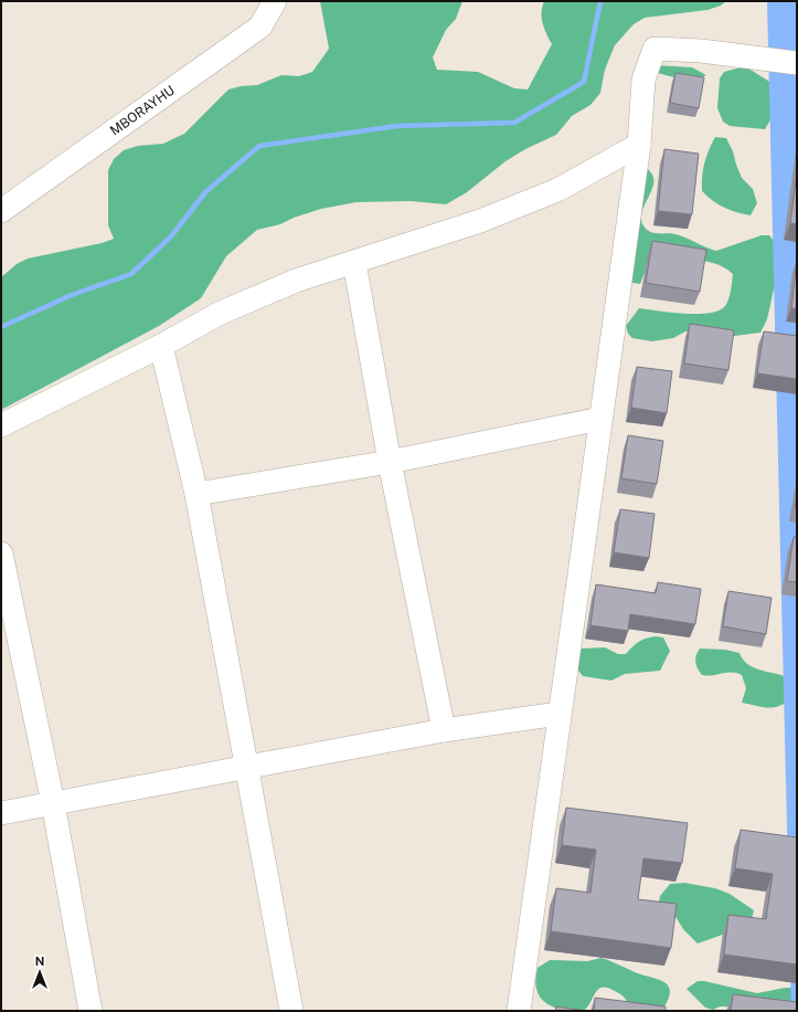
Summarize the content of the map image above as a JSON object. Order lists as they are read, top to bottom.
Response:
{
  "streets": {
    "street": ["MBORAYHU"]
  },
  "north": "top"
}
